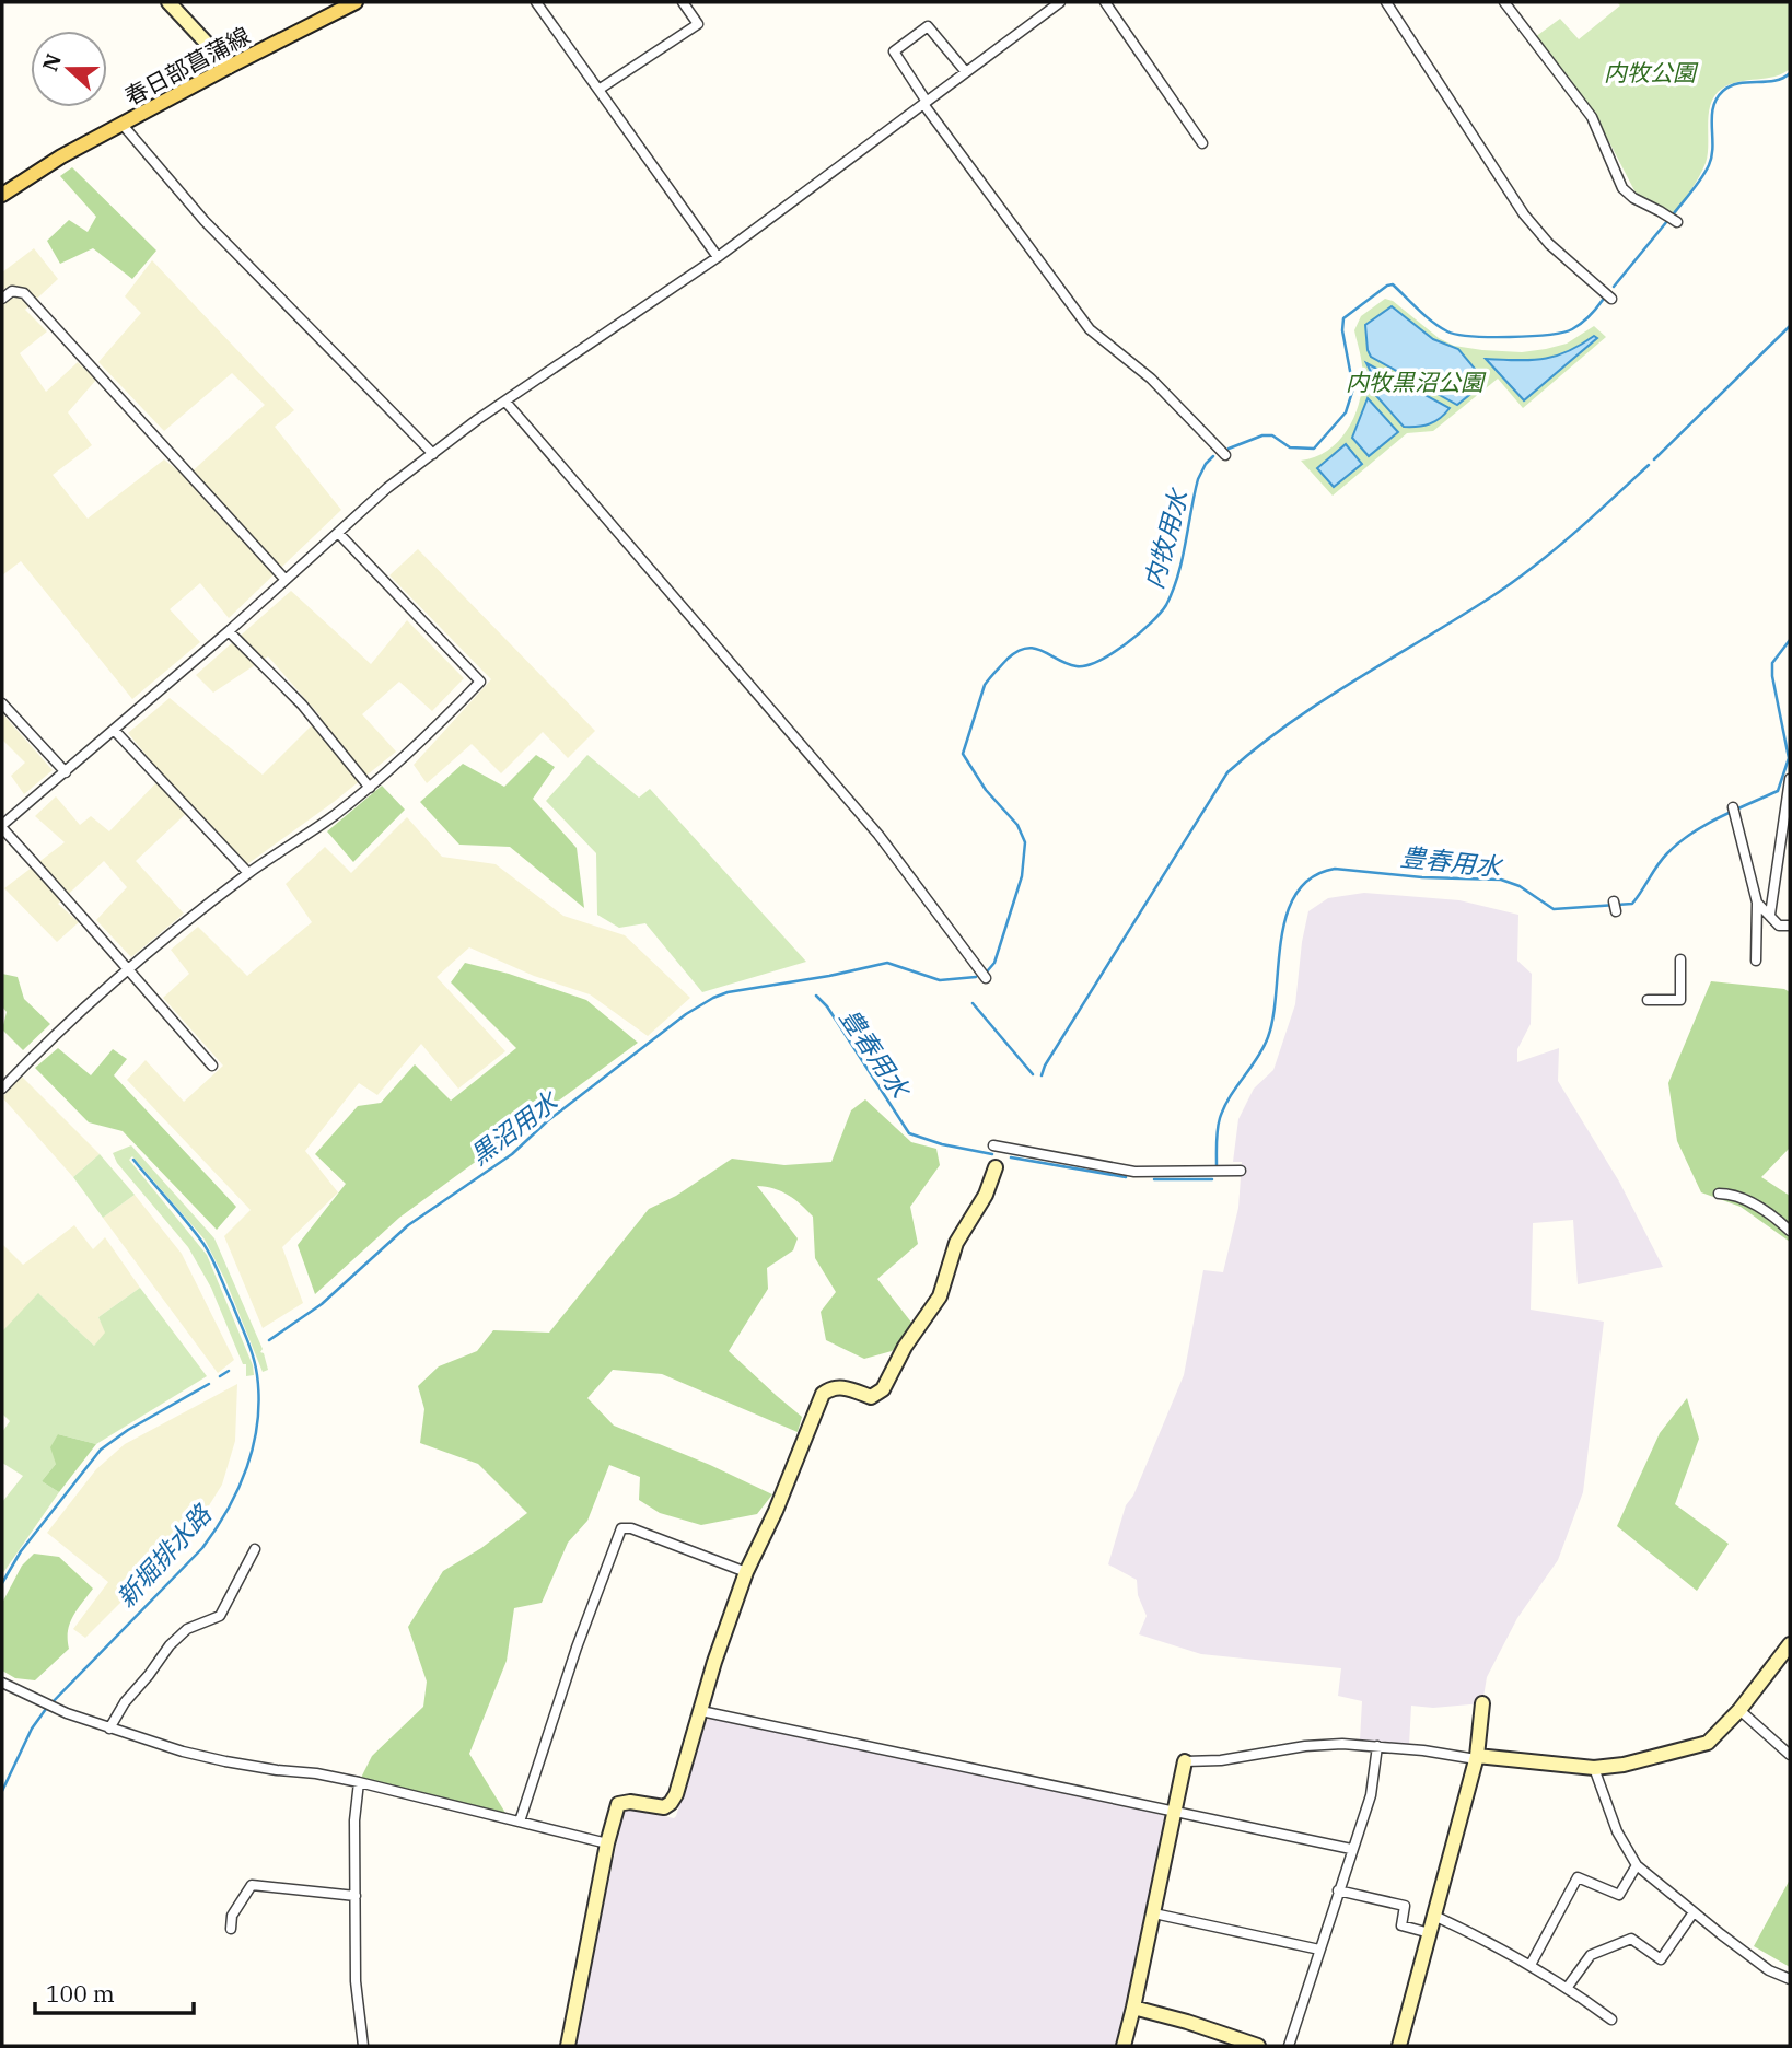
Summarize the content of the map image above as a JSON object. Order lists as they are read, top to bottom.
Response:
{
  "streets": {
    "main road": ["春日部菖蒲線"]
  },
  "water": [
    "内牧用水",
    "豊春用水",
    "黒沼用水",
    "新堀排水路"
  ],
  "parks": ["内牧公園", "内牧黒沼公園"],
  "scale_bar": "100 m",
  "north": "left"
}
